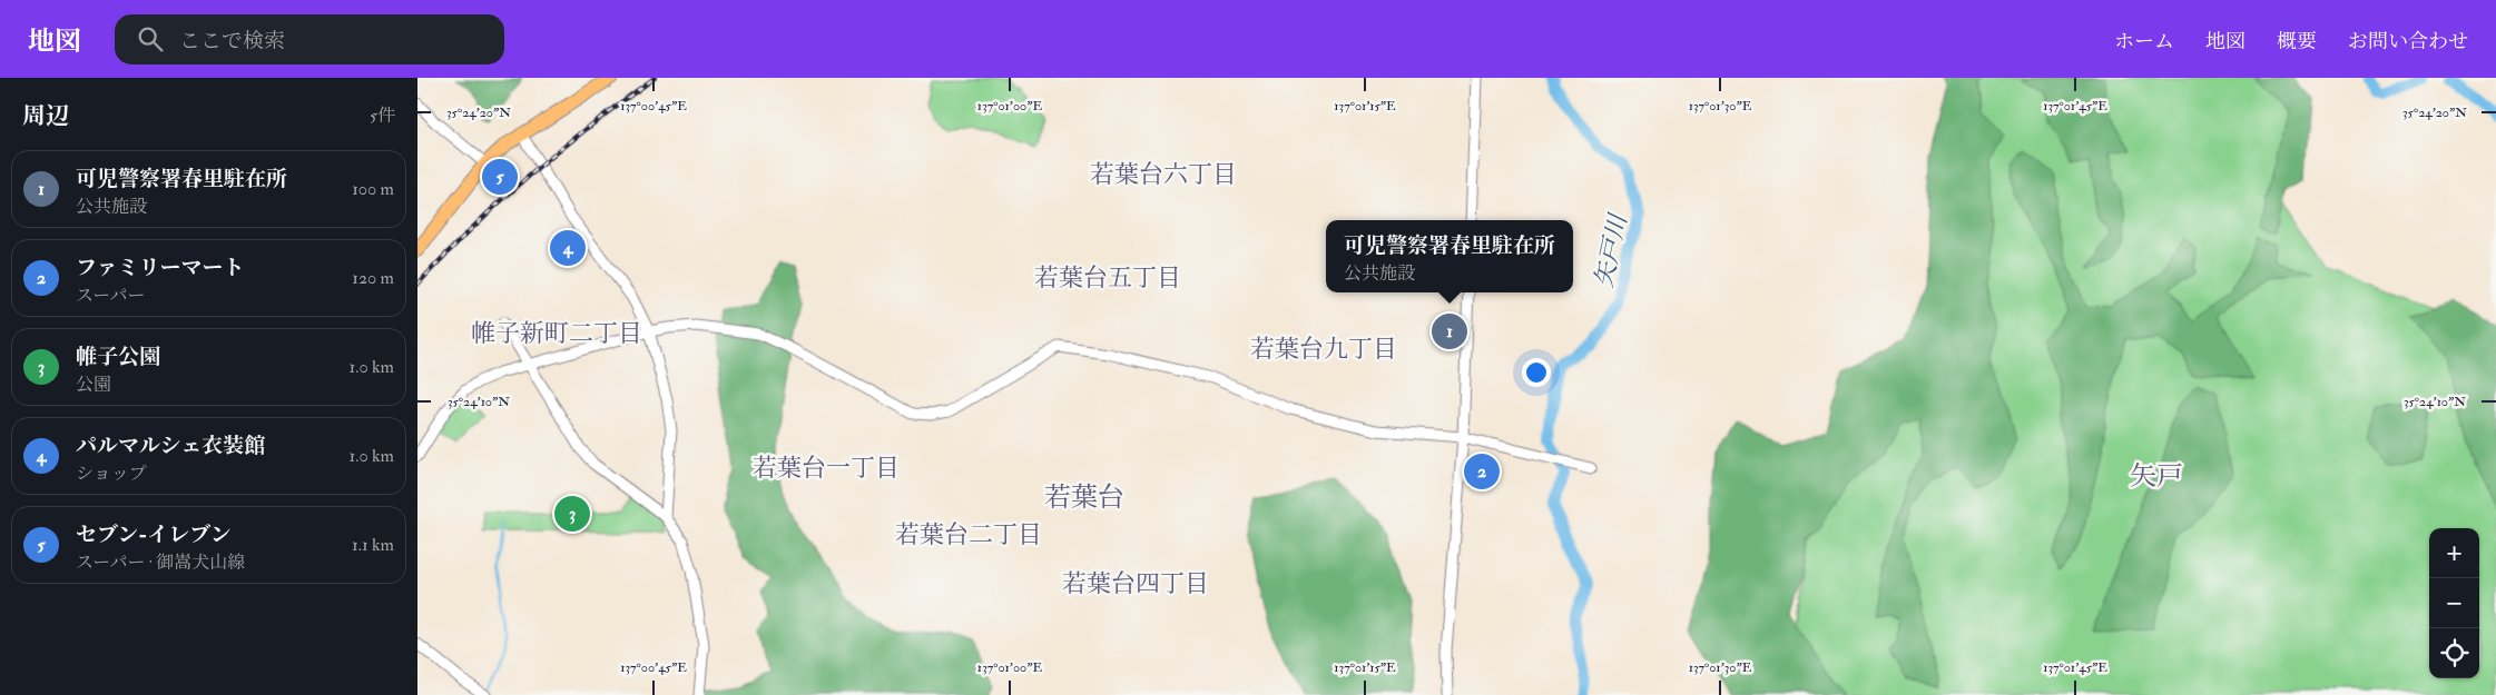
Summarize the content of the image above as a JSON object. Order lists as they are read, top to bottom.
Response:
{
  "districts": [
    "若葉台六丁目",
    "若葉台五丁目",
    "帷子新町二丁目",
    "若葉台九丁目",
    "若葉台一丁目",
    "矢戸",
    "若葉台",
    "若葉台二丁目",
    "若葉台四丁目"
  ],
  "water": ["矢戸川"],
  "page": {
    "header": "地図",
    "search": "ここで検索",
    "nav": [
      "ホーム",
      "地図",
      "概要",
      "お問い合わせ"
    ],
    "heading": ["周辺", "5件"],
    "list": [
      {
        "mark": "1",
        "name": "可児警察署春里駐在所",
        "note": "公共施設",
        "value": "100 m"
      },
      {
        "mark": "2",
        "name": "ファミリーマート",
        "note": "スーパー",
        "value": "120 m"
      },
      {
        "mark": "3",
        "name": "帷子公園",
        "note": "公園",
        "value": "1.0 km"
      },
      {
        "mark": "4",
        "name": "パルマルシェ衣装館",
        "note": "ショップ",
        "value": "1.0 km"
      },
      {
        "mark": "5",
        "name": "セブン-イレブン",
        "note": "スーパー · 御嵩犬山線",
        "value": "1.1 km"
      }
    ],
    "pins": [
      "5",
      "4",
      "1",
      "2",
      "3"
    ],
    "popup": ["可児警察署春里駐在所", "公共施設"],
    "map_buttons": ["+", "−"]
  },
  "coordinates": [
    "137°00'45\"E",
    "137°01'00\"E",
    "137°01'15\"E",
    "137°01'30\"E",
    "137°01'45\"E",
    "35°24'20\"N",
    "35°24'10\"N"
  ]
}
